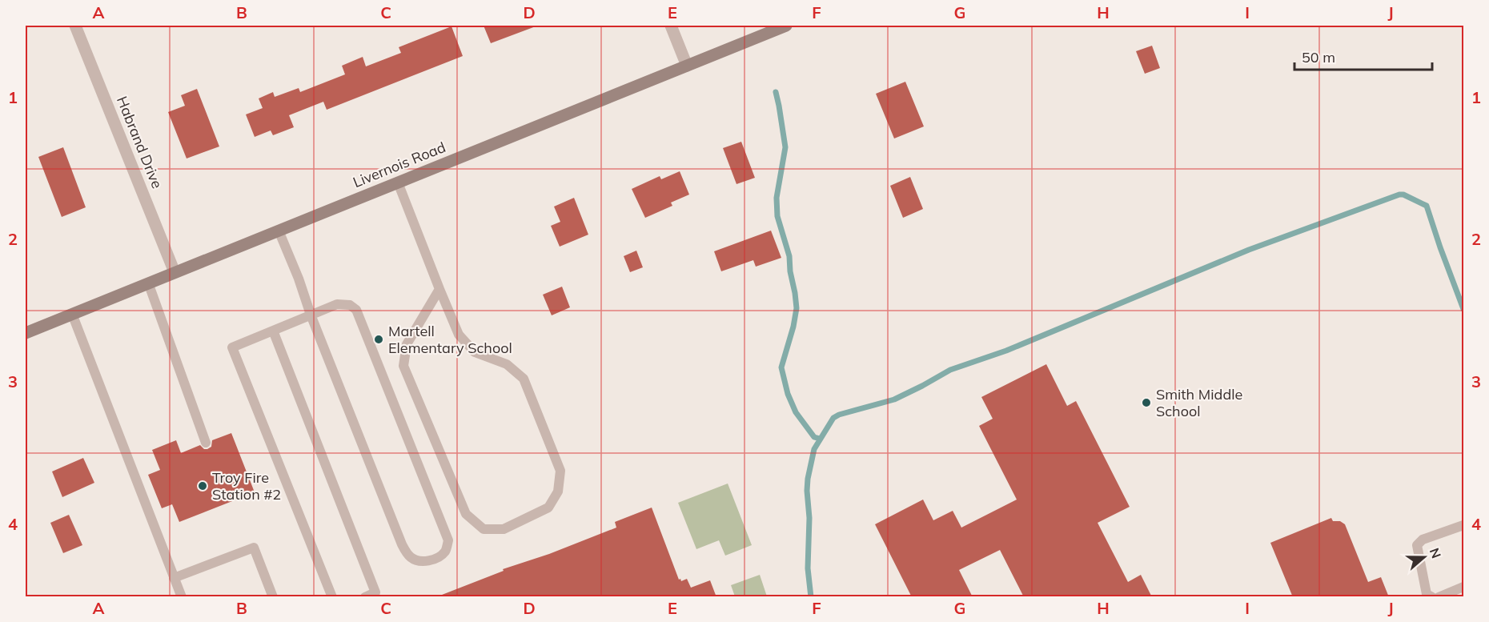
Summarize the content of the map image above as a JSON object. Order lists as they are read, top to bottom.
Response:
{
  "streets": {
    "main road": ["Livernois Road"],
    "street": ["Habrand Drive"]
  },
  "crossings": [
    ["Habrand Drive", "Livernois Road"]
  ],
  "places": ["Martell Elementary School", "Smith Middle School", "Troy Fire Station #2"],
  "scale_bar": "50 m",
  "north": "right",
  "grid": {
    "columns": [
      "A",
      "B",
      "C",
      "D",
      "E",
      "F",
      "G",
      "H",
      "I",
      "J"
    ],
    "rows": [
      "1",
      "2",
      "3",
      "4"
    ]
  }
}
